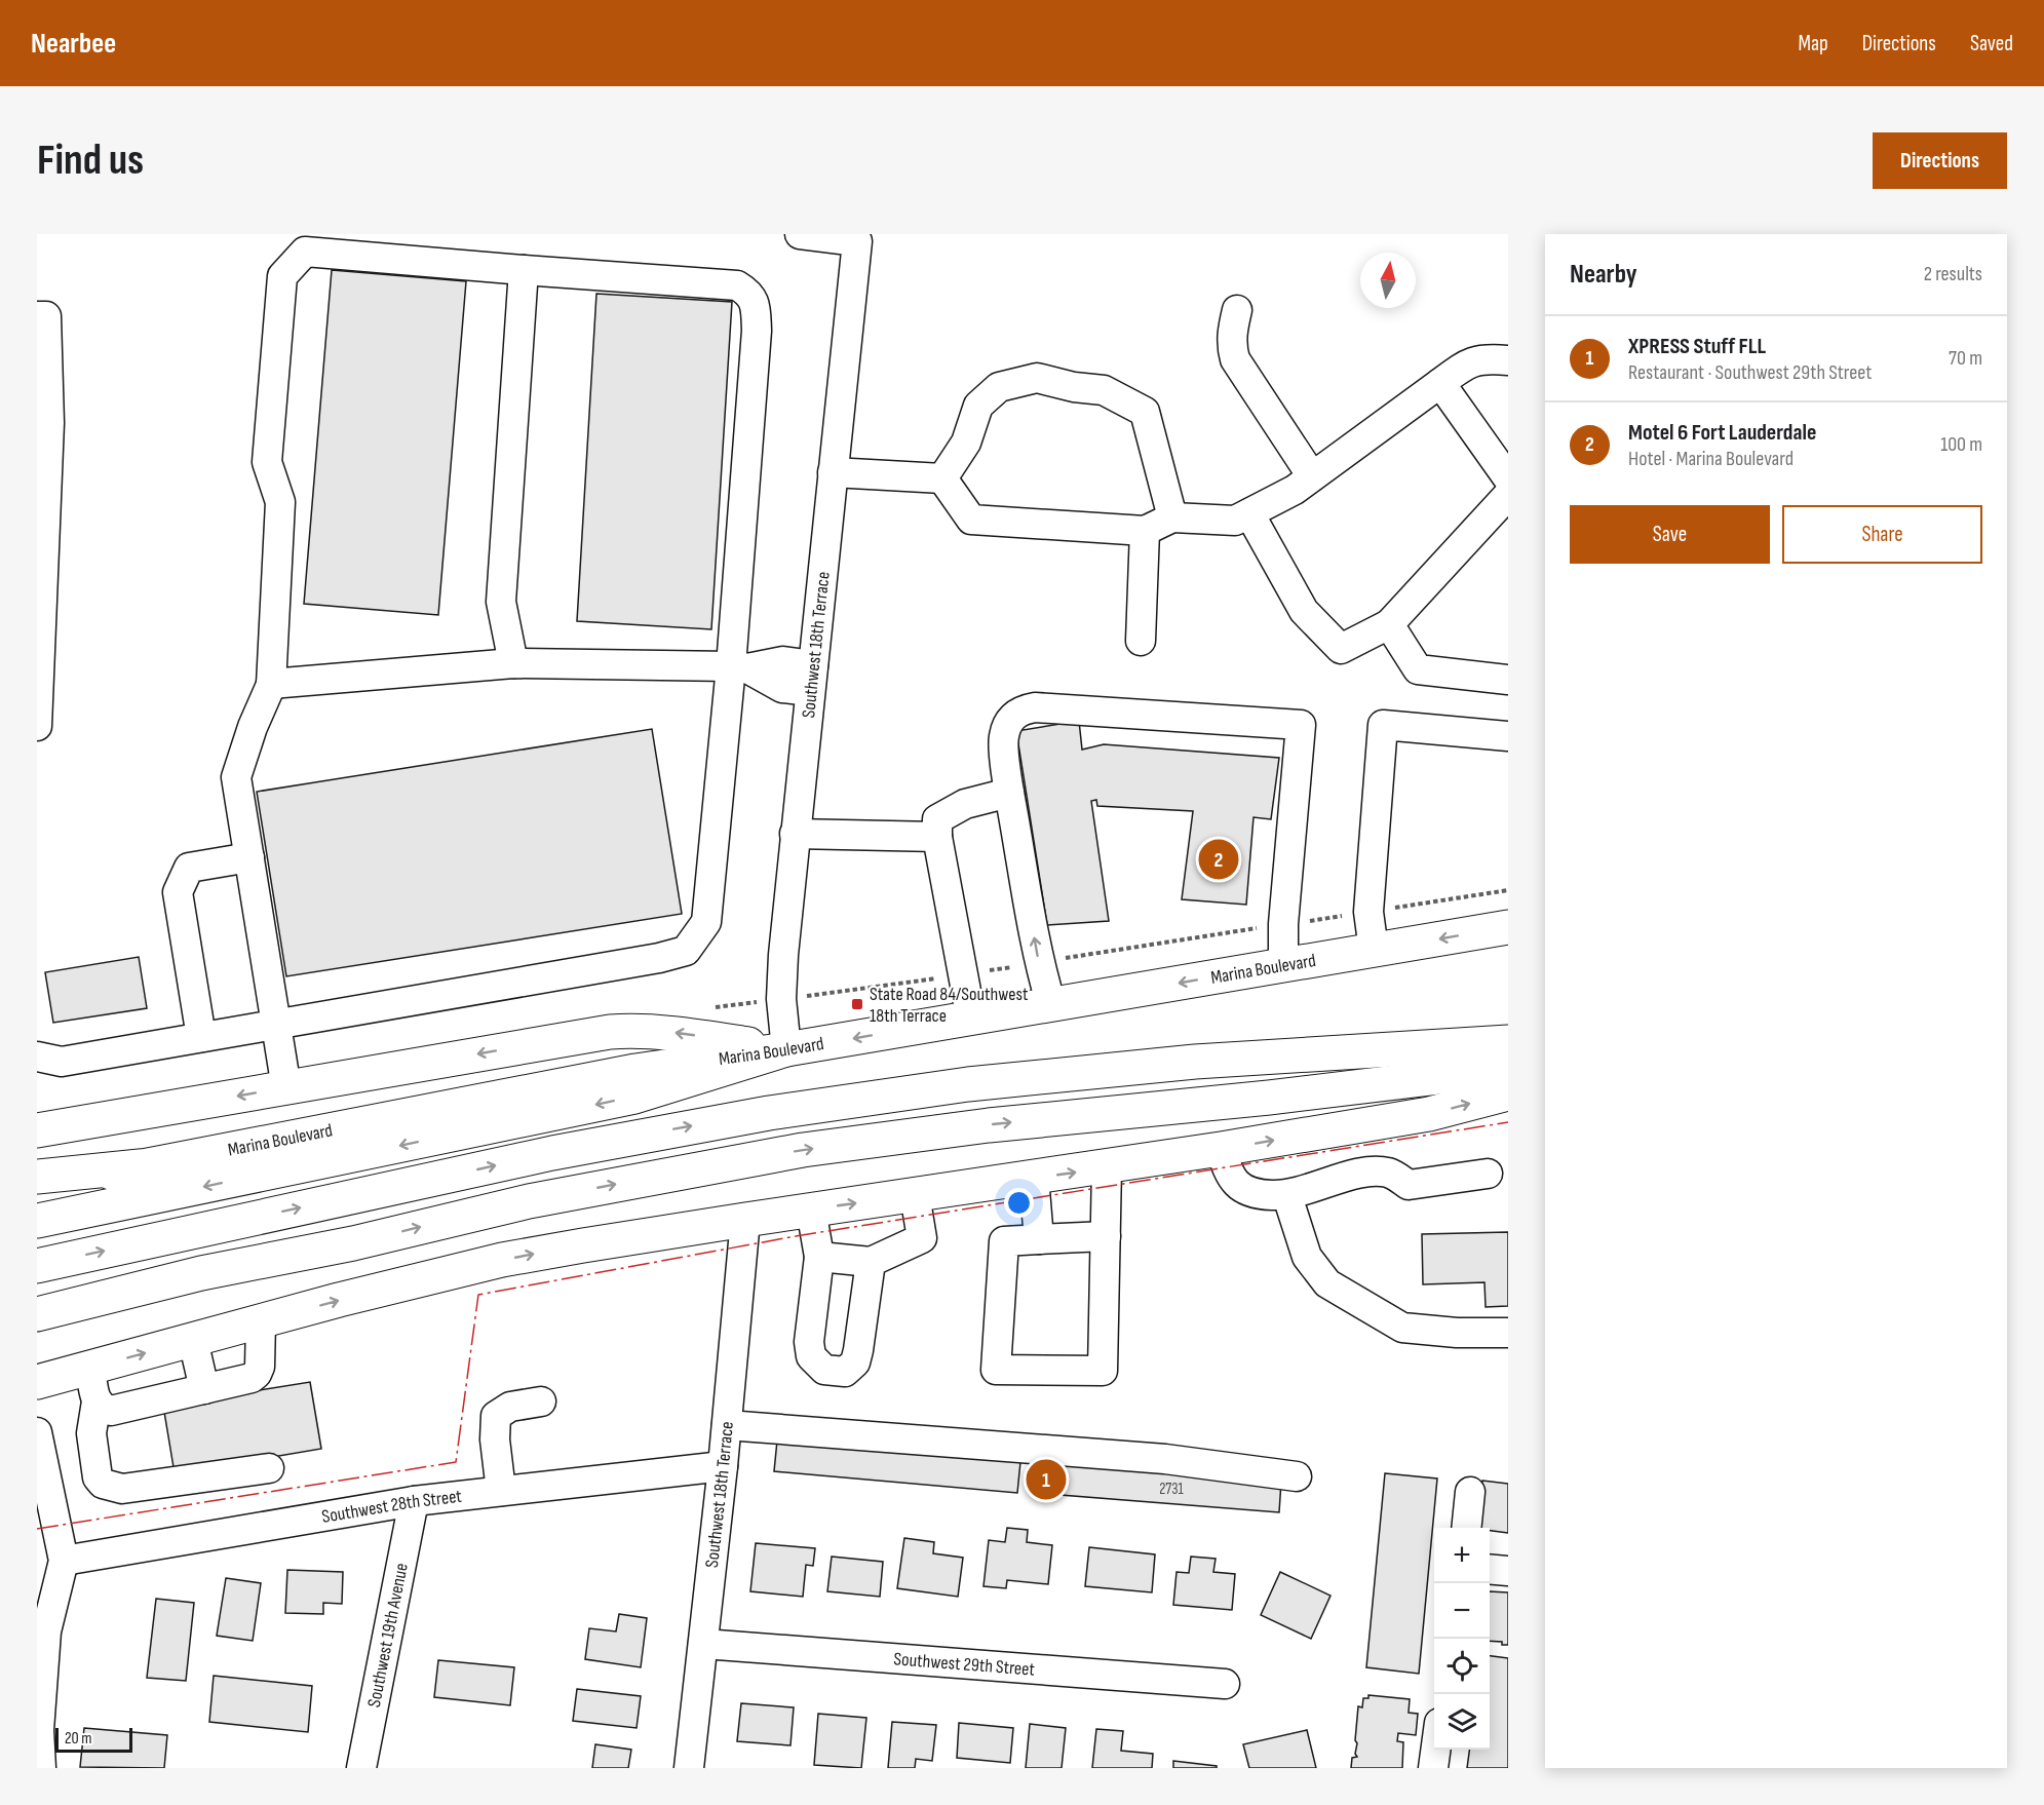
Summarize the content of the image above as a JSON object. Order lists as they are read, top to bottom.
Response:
{
  "streets": {
    "main road": ["Marina Boulevard"],
    "street": [
      "Southwest 18th Terrace",
      "Southwest 28th Street",
      "Southwest 19th Avenue",
      "Southwest 29th Street"
    ]
  },
  "crossings": [
    ["Southwest 18th Terrace", "Marina Boulevard"],
    ["Southwest 18th Terrace", "Southwest 28th Street"],
    ["Southwest 18th Terrace", "Southwest 29th Street"],
    ["Southwest 28th Street", "Southwest 19th Avenue"]
  ],
  "places": {
    "transit": ["State Road 84/Southwest 18th Terrace"]
  },
  "house_numbers": ["2731"],
  "scale_bar": "20 m",
  "north": "top",
  "page": {
    "header": "Nearbee",
    "nav": ["Map", "Directions", "Saved"],
    "buttons": [
      "Directions",
      ["Save", "Share"]
    ],
    "title": "Find us",
    "heading": ["Nearby", "2 results"],
    "list": [
      {
        "mark": "1",
        "name": "XPRESS Stuff FLL",
        "note": "Restaurant · Southwest 29th Street",
        "value": "70 m"
      },
      {
        "mark": "2",
        "name": "Motel 6 Fort Lauderdale",
        "note": "Hotel · Marina Boulevard",
        "value": "100 m"
      }
    ],
    "pins": ["2", "1"],
    "map_buttons": ["+", "−"],
    "scale": "20 m"
  }
}
